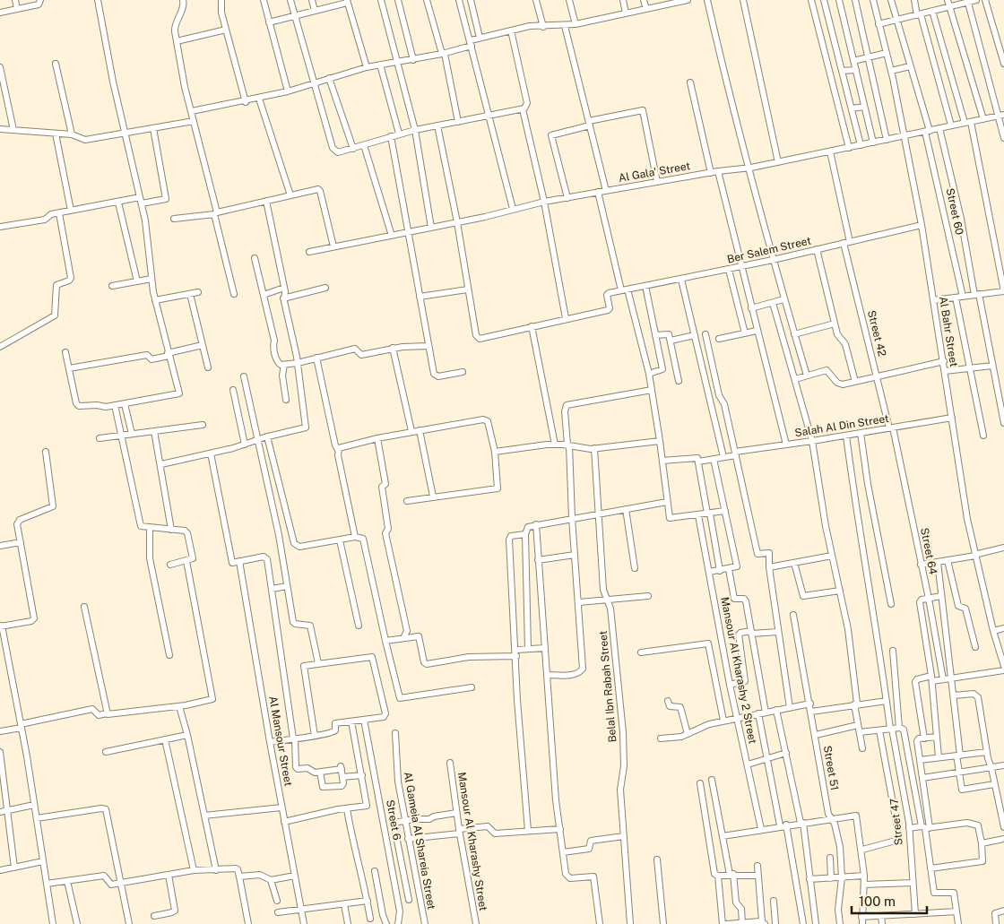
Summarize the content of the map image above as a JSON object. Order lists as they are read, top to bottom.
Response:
{
  "streets": {
    "street": [
      "Al Gala' Street",
      "Street 60",
      "Ber Salem Street",
      "Al Bahr Street",
      "Street 42",
      "Salah Al Din Street",
      "Street 64",
      "Mansour Al Kharashy 2 Street",
      "Belal Ibn Rabah Street",
      "Al Mansour Street",
      "Street 51",
      "Street 6",
      "Street 47",
      "Al Gameia Al Shareia Street",
      "Mansour Al Kharashy Street"
    ]
  },
  "crossings": [
    ["Al Gala' Street", "Street 60"],
    ["Al Gala' Street", "Al Bahr Street"],
    ["Al Gala' Street", "Street 42"],
    ["Ber Salem Street", "Al Bahr Street"],
    ["Ber Salem Street", "Street 42"],
    ["Al Bahr Street", "Salah Al Din Street"],
    ["Street 42", "Salah Al Din Street"],
    ["Street 42", "Street 64"],
    ["Salah Al Din Street", "Street 64"],
    ["Salah Al Din Street", "Street 47"]
  ],
  "scale_bar": "100 m"
}
